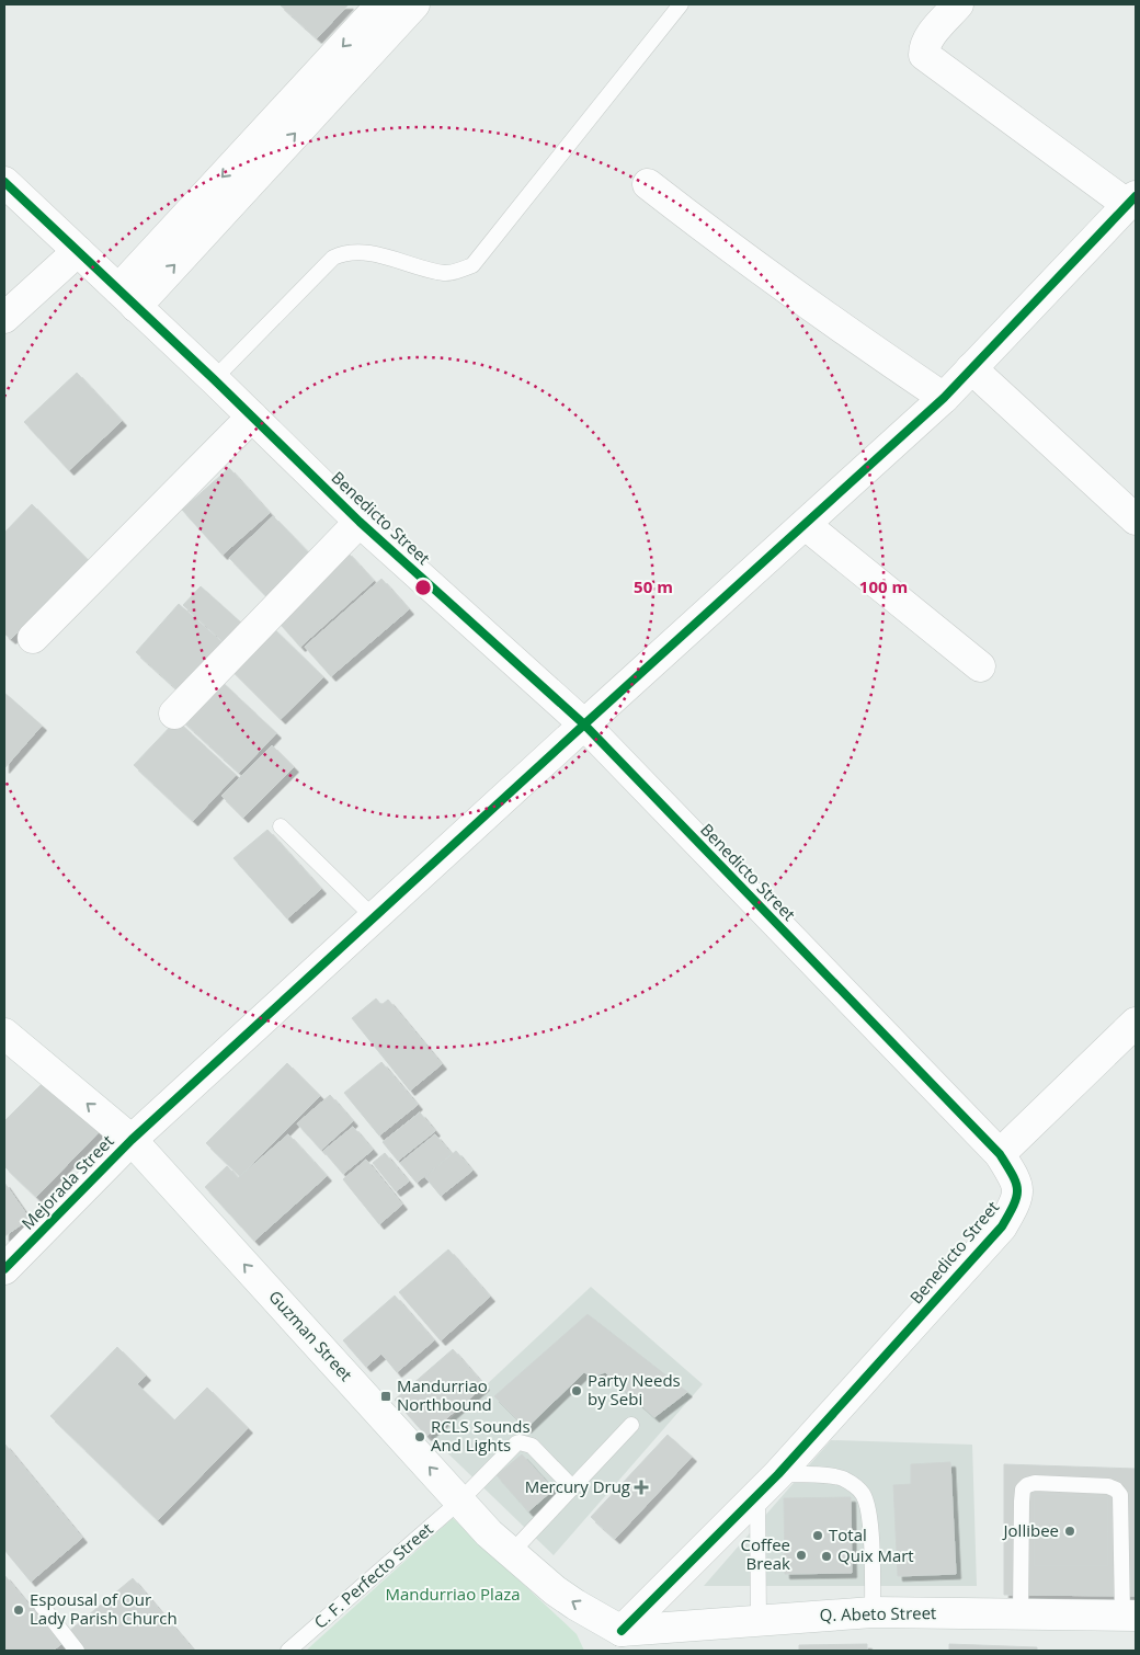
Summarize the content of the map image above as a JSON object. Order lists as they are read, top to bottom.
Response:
{
  "streets": {
    "street": [
      "Benedicto Street",
      "Mejorada Street",
      "Guzman Street",
      "Q. Abeto Street"
    ],
    "lane": ["C. F. Perfecto Street"]
  },
  "crossings": [
    ["Benedicto Street", "Mejorada Street"],
    ["Benedicto Street", "Guzman Street"],
    ["Benedicto Street", "Q. Abeto Street"],
    ["Mejorada Street", "Guzman Street"],
    ["Guzman Street", "C. F. Perfecto Street"],
    ["Guzman Street", "Q. Abeto Street"]
  ],
  "one_way": ["Guzman Street"],
  "parks": ["Mandurriao Plaza"],
  "places": {
    "other": [
      "Party Needs by Sebi",
      "RCLS Sounds And Lights",
      "Jollibee",
      "Total",
      "Coffee Break",
      "Quix Mart",
      "Espousal of Our Lady Parish Church"
    ],
    "transit": ["Mandurriao Northbound"],
    "health": ["Mercury Drug"]
  },
  "rings": ["50 m", "100 m"]
}
